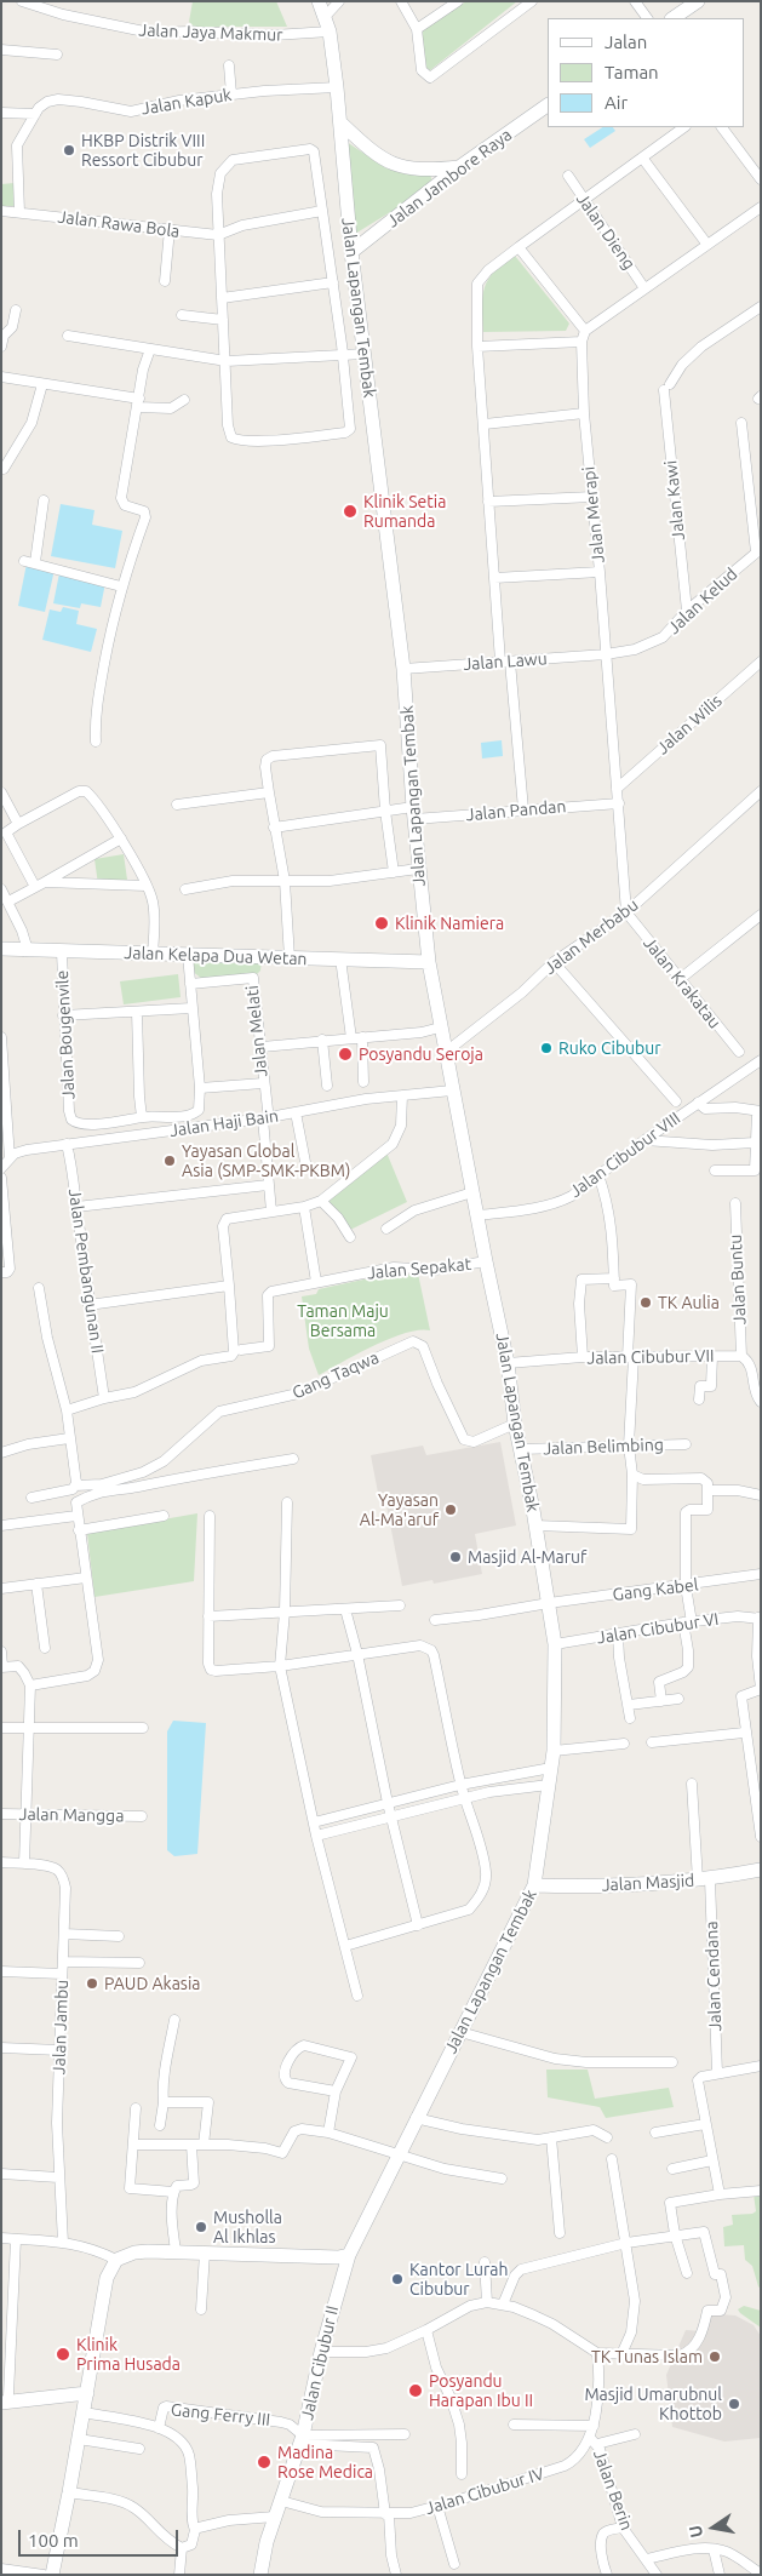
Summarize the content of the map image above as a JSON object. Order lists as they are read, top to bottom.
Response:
{
  "streets": {
    "street": [
      "Jalan Jaya Makmur",
      "Jalan Kapuk",
      "Jalan Jambore Raya",
      "Jalan Rawa Bola",
      "Jalan Dieng",
      "Jalan Lapangan Tembak",
      "Jalan Kawi",
      "Jalan Merapi",
      "Jalan Kelud",
      "Jalan Lawu",
      "Jalan Wilis",
      "Jalan Pandan",
      "Jalan Merbabu",
      "Jalan Kelapa Dua Wetan",
      "Jalan Krakatau",
      "Jalan Melati",
      "Jalan Bougenvile",
      "Jalan Haji Bain",
      "Jalan Cibubur VIII",
      "Jalan Sepakat",
      "Jalan Pembangunan II",
      "Jalan Buntu",
      "Jalan Cibubur VII",
      "Gang Taqwa",
      "Jalan Belimbing",
      "Gang Kabel",
      "Jalan Cibubur VI",
      "Jalan Mangga",
      "Jalan Masjid",
      "Jalan Cendana",
      "Jalan Jambu",
      "Jalan Cibubur II",
      "Gang Ferry III",
      "Jalan Berin",
      "Jalan Cibubur IV"
    ]
  },
  "crossings": [
    ["Jalan Jaya Makmur", "Jalan Lapangan Tembak"],
    ["Jalan Kapuk", "Jalan Lapangan Tembak"],
    ["Jalan Jambore Raya", "Jalan Lapangan Tembak"],
    ["Jalan Lapangan Tembak", "Jalan Lawu"],
    ["Jalan Lapangan Tembak", "Jalan Pandan"],
    ["Jalan Lapangan Tembak", "Jalan Merbabu"],
    ["Jalan Lapangan Tembak", "Jalan Kelapa Dua Wetan"],
    ["Jalan Lapangan Tembak", "Jalan Haji Bain"],
    ["Jalan Lapangan Tembak", "Jalan Cibubur VIII"],
    ["Jalan Lapangan Tembak", "Jalan Sepakat"],
    ["Jalan Lapangan Tembak", "Jalan Cibubur VII"],
    ["Jalan Lapangan Tembak", "Gang Taqwa"],
    ["Jalan Lapangan Tembak", "Jalan Belimbing"],
    ["Jalan Lapangan Tembak", "Gang Kabel"],
    ["Jalan Lapangan Tembak", "Jalan Cibubur VI"],
    ["Jalan Lapangan Tembak", "Jalan Masjid"],
    ["Jalan Lapangan Tembak", "Jalan Cibubur II"],
    ["Jalan Kawi", "Jalan Kelud"],
    ["Jalan Merapi", "Jalan Kelud"],
    ["Jalan Merapi", "Jalan Lawu"],
    ["Jalan Merapi", "Jalan Wilis"],
    ["Jalan Merapi", "Jalan Pandan"],
    ["Jalan Merapi", "Jalan Merbabu"],
    ["Jalan Merapi", "Jalan Krakatau"],
    ["Jalan Kelud", "Jalan Lawu"],
    ["Jalan Merbabu", "Jalan Krakatau"],
    ["Jalan Kelapa Dua Wetan", "Jalan Bougenvile"],
    ["Jalan Melati", "Jalan Haji Bain"],
    ["Jalan Haji Bain", "Jalan Pembangunan II"],
    ["Jalan Buntu", "Jalan Cibubur VII"],
    ["Jalan Masjid", "Jalan Cendana"],
    ["Jalan Cibubur II", "Gang Ferry III"],
    ["Jalan Cibubur II", "Jalan Cibubur IV"],
    ["Jalan Berin", "Jalan Cibubur IV"]
  ],
  "parks": ["Taman Maju Bersama"],
  "places": [
    "HKBP Distrik VIII Ressort Cibubur",
    "Klinik Setia Rumanda",
    "Klinik Namiera",
    "Ruko Cibubur",
    "Posyandu Seroja",
    "Yayasan Global Asia (SMP-SMK-PKBM)",
    "TK Aulia",
    "Yayasan Al-Ma'aruf",
    "Masjid Al-Maruf",
    "PAUD Akasia",
    "Musholla Al Ikhlas",
    "Kantor Lurah Cibubur",
    "Klinik Prima Husada",
    "TK Tunas Islam",
    "Posyandu Harapan Ibu II",
    "Masjid Umarubnul Khottob",
    "Madina Rose Medica"
  ],
  "legend": ["Jalan", "Taman", "Air"],
  "scale_bar": "100 m",
  "north": "left"
}
